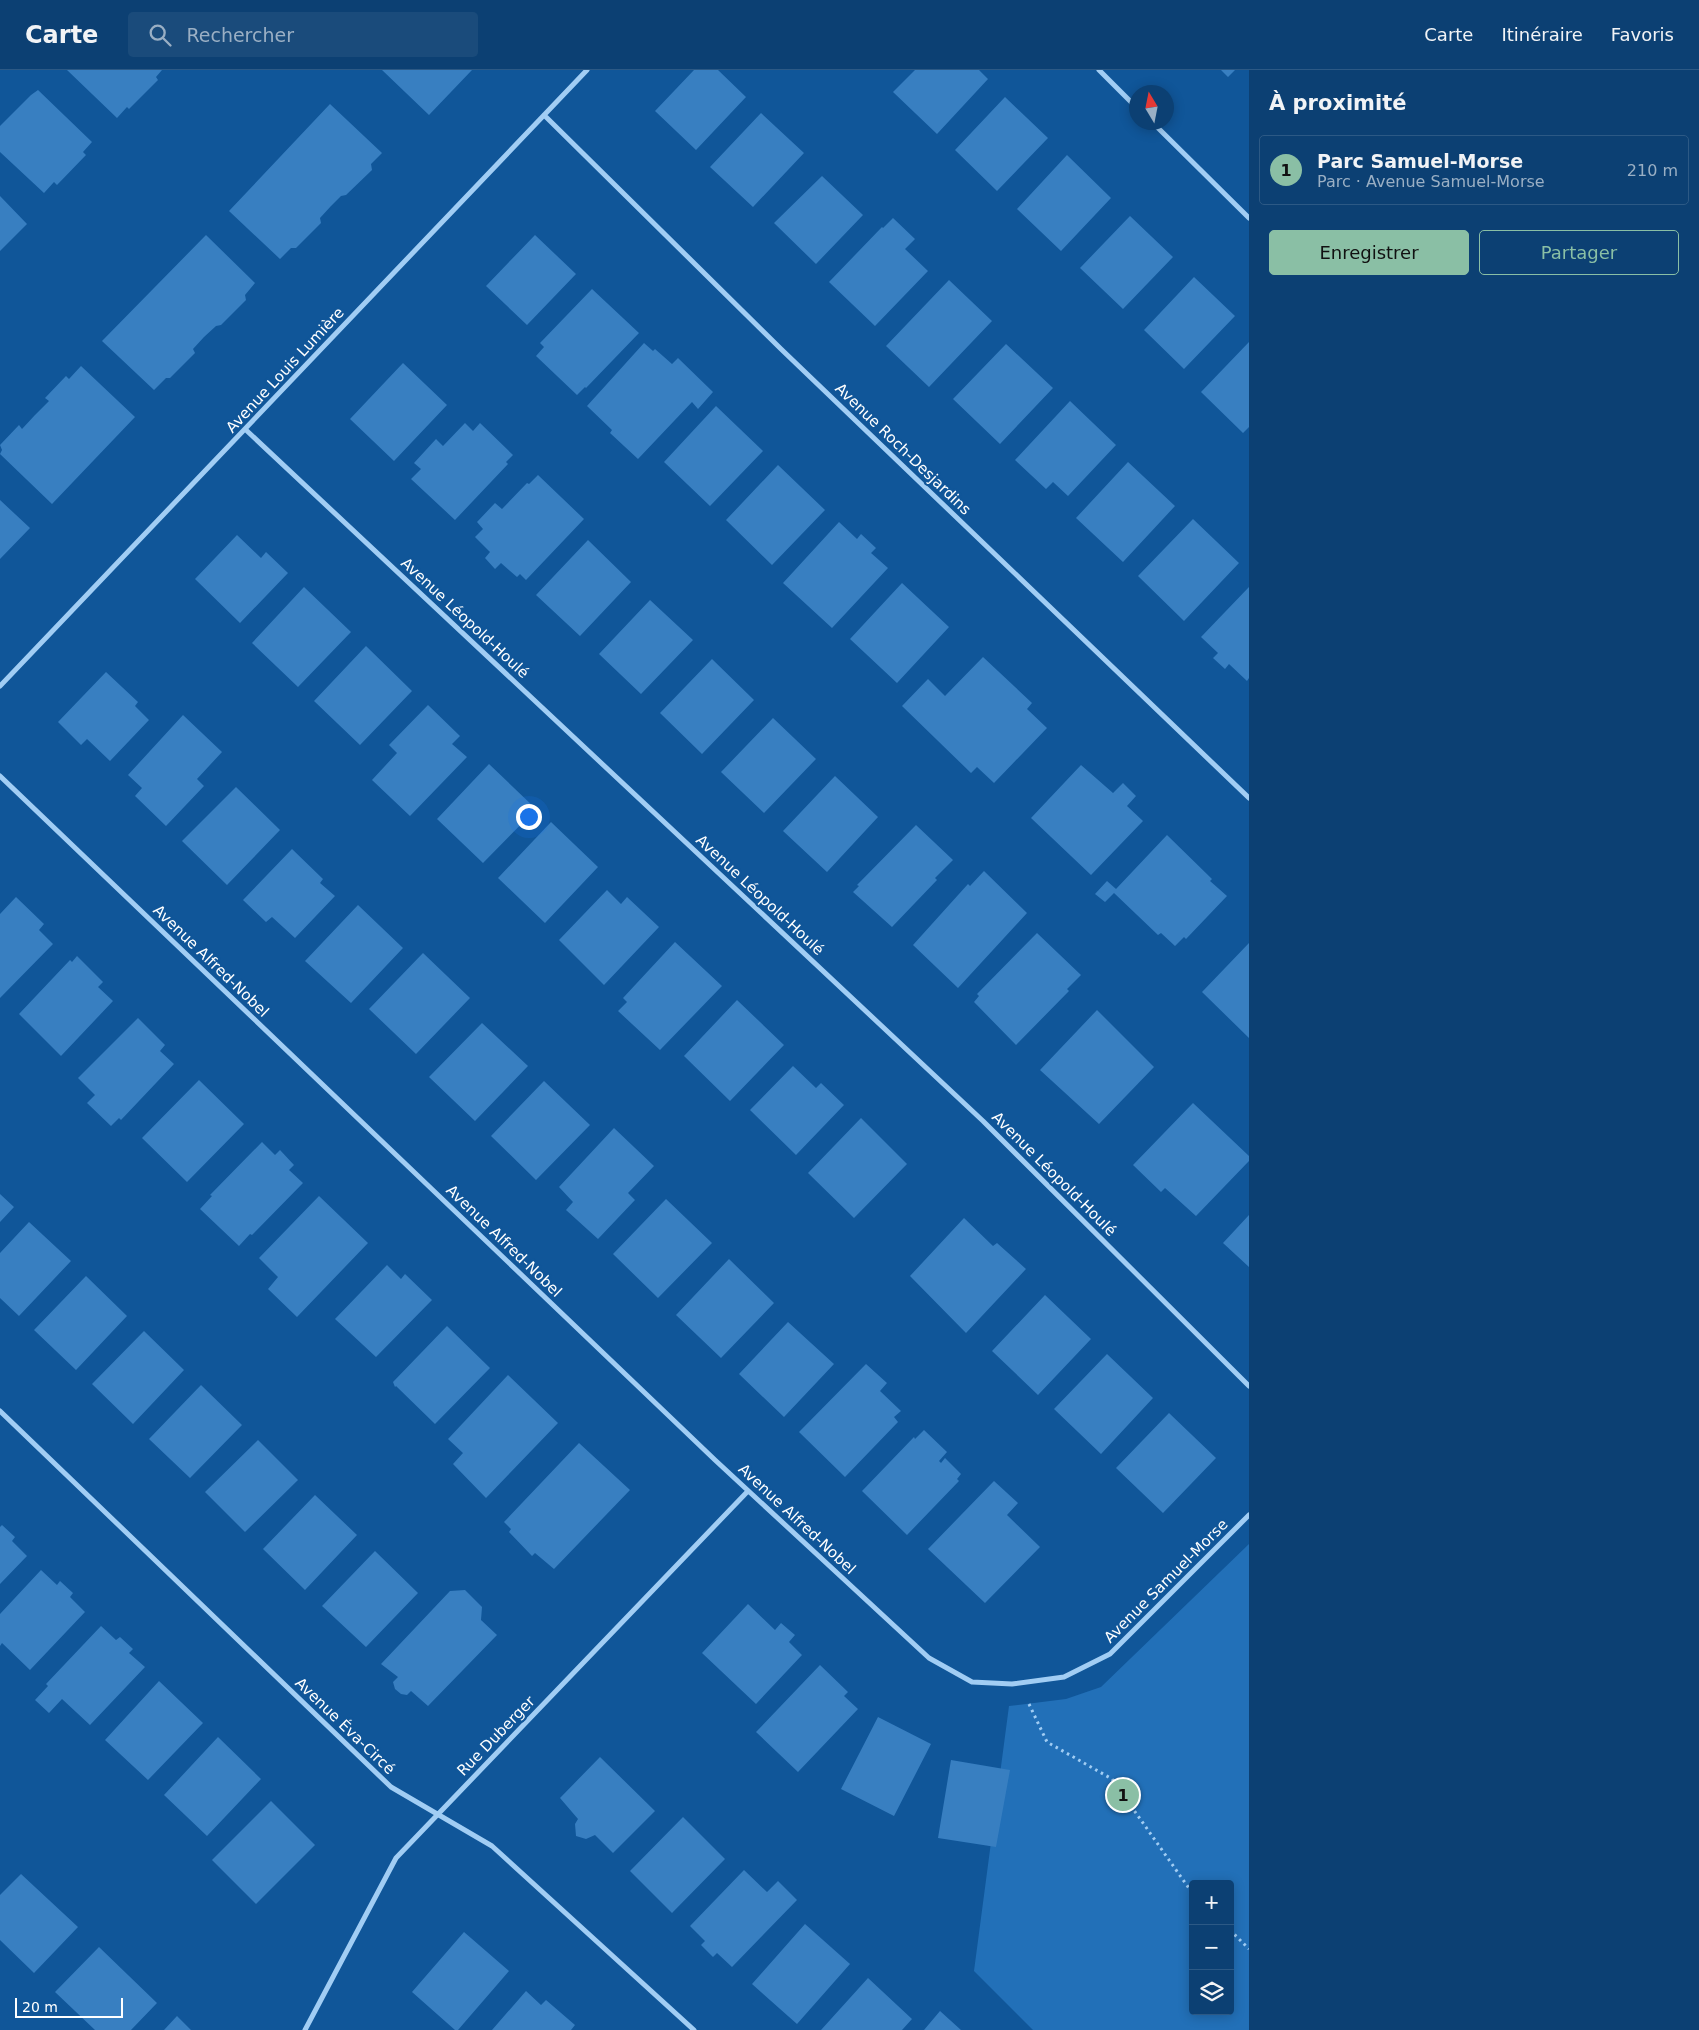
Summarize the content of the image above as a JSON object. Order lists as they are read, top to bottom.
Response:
{
  "streets": {
    "street": [
      "Avenue Louis Lumière",
      "Avenue Roch-Desjardins",
      "Avenue Léopold-Houlé",
      "Avenue Alfred-Nobel",
      "Avenue Samuel-Morse",
      "Avenue Éva-Circé",
      "Rue Duberger"
    ]
  },
  "crossings": [
    ["Avenue Louis Lumière", "Avenue Roch-Desjardins"],
    ["Avenue Louis Lumière", "Avenue Léopold-Houlé"],
    ["Avenue Alfred-Nobel", "Avenue Samuel-Morse"],
    ["Avenue Alfred-Nobel", "Rue Duberger"],
    ["Avenue Éva-Circé", "Rue Duberger"]
  ],
  "scale_bar": "20 m",
  "north": "top",
  "page": {
    "header": "Carte",
    "search": "Rechercher",
    "nav": ["Carte", "Itinéraire", "Favoris"],
    "heading": "À proximité",
    "list": [
      {
        "mark": "1",
        "name": "Parc Samuel-Morse",
        "note": "Parc · Avenue Samuel-Morse",
        "value": "210 m"
      }
    ],
    "buttons": ["Enregistrer", "Partager"],
    "pins": "1",
    "map_buttons": ["+", "−"],
    "scale": "20 m"
  }
}
